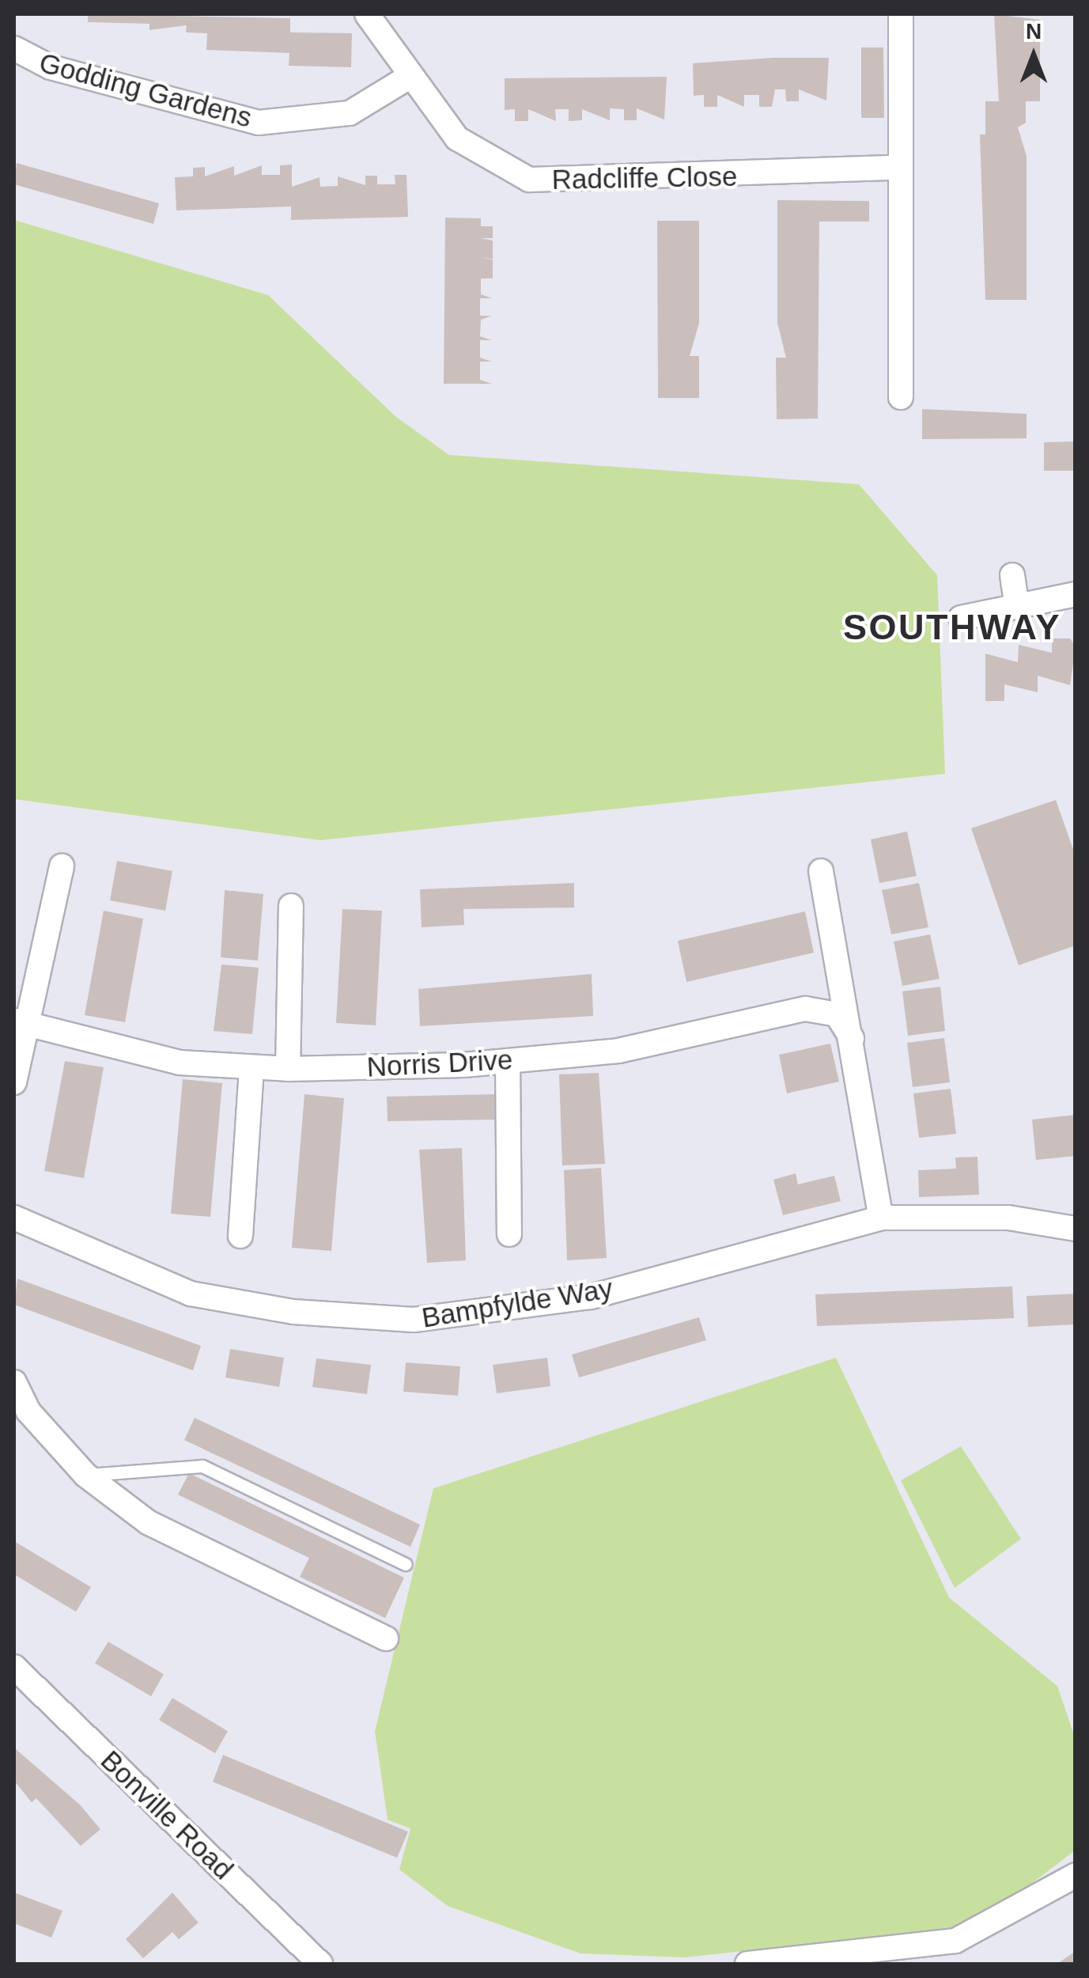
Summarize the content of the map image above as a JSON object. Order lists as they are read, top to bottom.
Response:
{
  "streets": {
    "street": [
      "Godding Gardens",
      "Radcliffe Close",
      "Norris Drive",
      "Bampfylde Way",
      "Bonville Road"
    ]
  },
  "crossings": [
    ["Godding Gardens", "Radcliffe Close"]
  ],
  "districts": ["SOUTHWAY"],
  "north": "top"
}
